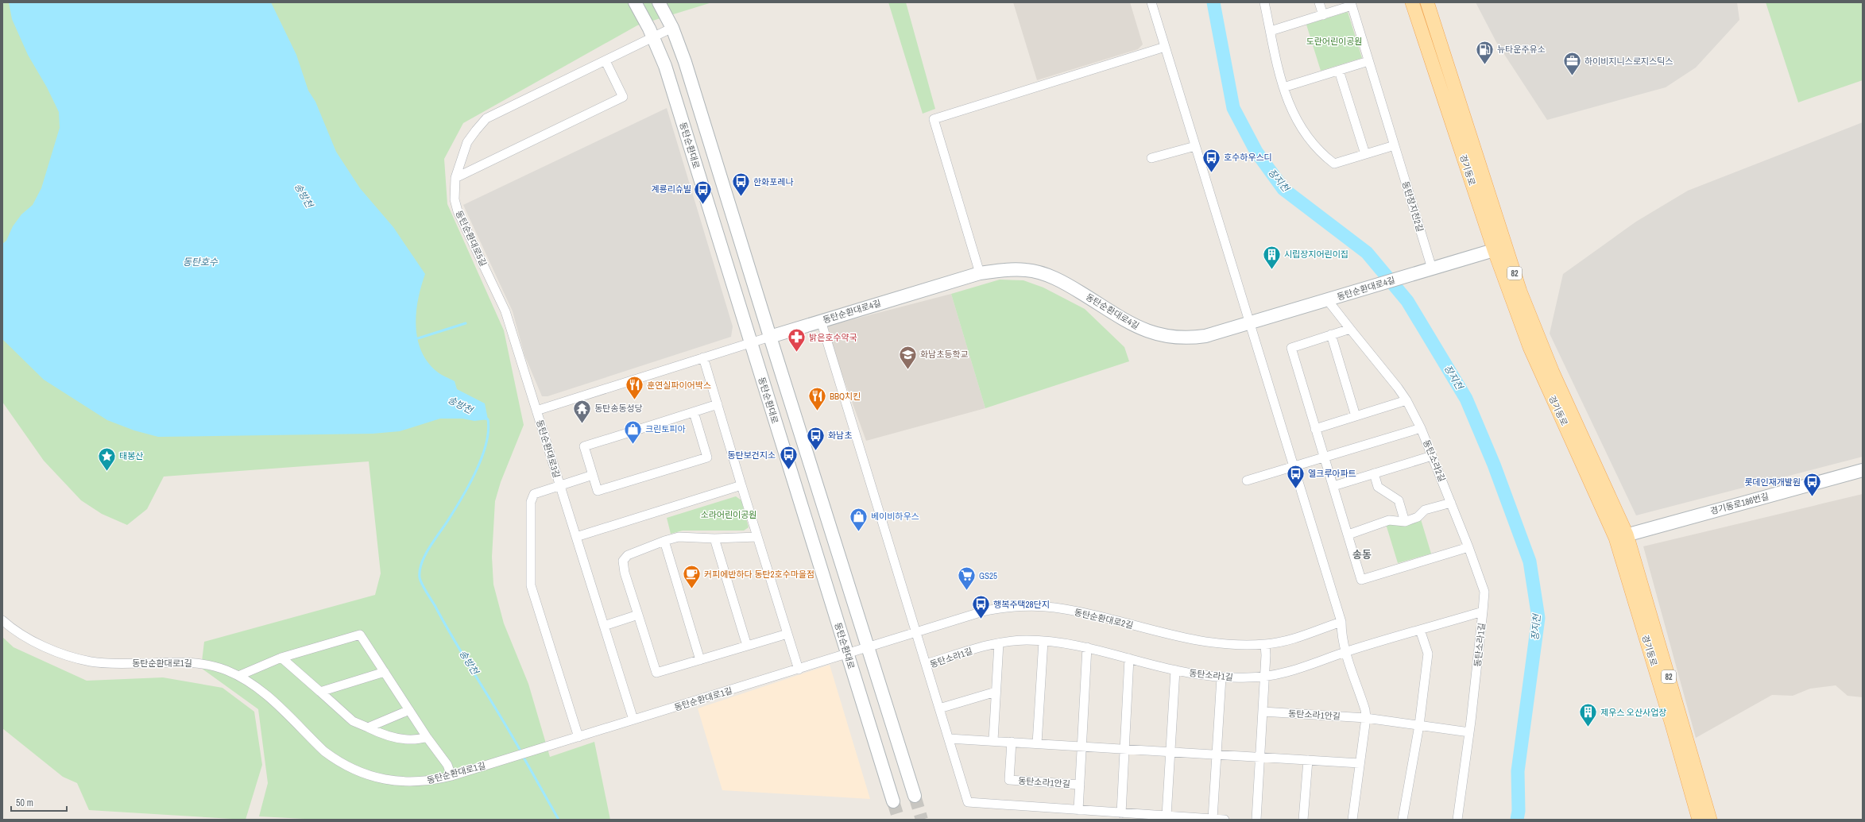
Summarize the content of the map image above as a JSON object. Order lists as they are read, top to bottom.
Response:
{
  "streets": {
    "main road": [
      "동탄순환대로",
      "경기동로",
      "82",
      "동탄순환대로4길",
      "경기동로186번길"
    ],
    "street": [
      "동탄장지천2길",
      "동탄순환대로5길",
      "동탄순환대로3길",
      "동탄소라2길",
      "동탄순환대로2길",
      "동탄소라1길",
      "동탄순환대로1길",
      "동탄소라1안길"
    ]
  },
  "crossings": [
    ["동탄순환대로", "동탄순환대로5길"],
    ["동탄순환대로", "동탄순환대로3길"],
    ["동탄순환대로", "동탄순환대로1길"],
    ["경기동로", "동탄순환대로4길"],
    ["경기동로", "경기동로186번길"],
    ["동탄장지천2길", "동탄순환대로4길"],
    ["동탄순환대로5길", "동탄순환대로3길"],
    ["동탄순환대로4길", "동탄순환대로3길"],
    ["동탄순환대로4길", "동탄소라2길"],
    ["동탄순환대로3길", "동탄순환대로1길"],
    ["동탄소라2길", "동탄소라1길"],
    ["동탄순환대로2길", "동탄순환대로1길"],
    ["동탄소라1길", "동탄소라1안길"]
  ],
  "districts": ["송동"],
  "water": ["장지천", "송방천", "동탄호수"],
  "parks": ["도란어린이공원", "소라어린이공원"],
  "places": {
    "fuel station": ["뉴타운주유소"],
    "office": ["하이비지니스로지스틱스"],
    "bus stop": [
      "호수하우스디",
      "한화포레나",
      "계룡리슈빌",
      "화남초",
      "동탄보건지소",
      "엘크루아파트",
      "롯데인재개발원",
      "행복주택28단지"
    ],
    "building": ["시립장지어린이집", "제우스 오산사업장"],
    "pharmacy": ["밝은호수약국"],
    "school or university": ["화남초등학교"],
    "restaurant": ["훈연실파이어박스", "BBQ치킨"],
    "temple": ["동탄송동성당"],
    "shop": ["크린토피아", "베이비하우스"],
    "place": ["태봉산"],
    "cafe": ["커피에반하다 동탄2호수마을점"],
    "supermarket": ["GS25"]
  },
  "scale_bar": "50 m"
}
